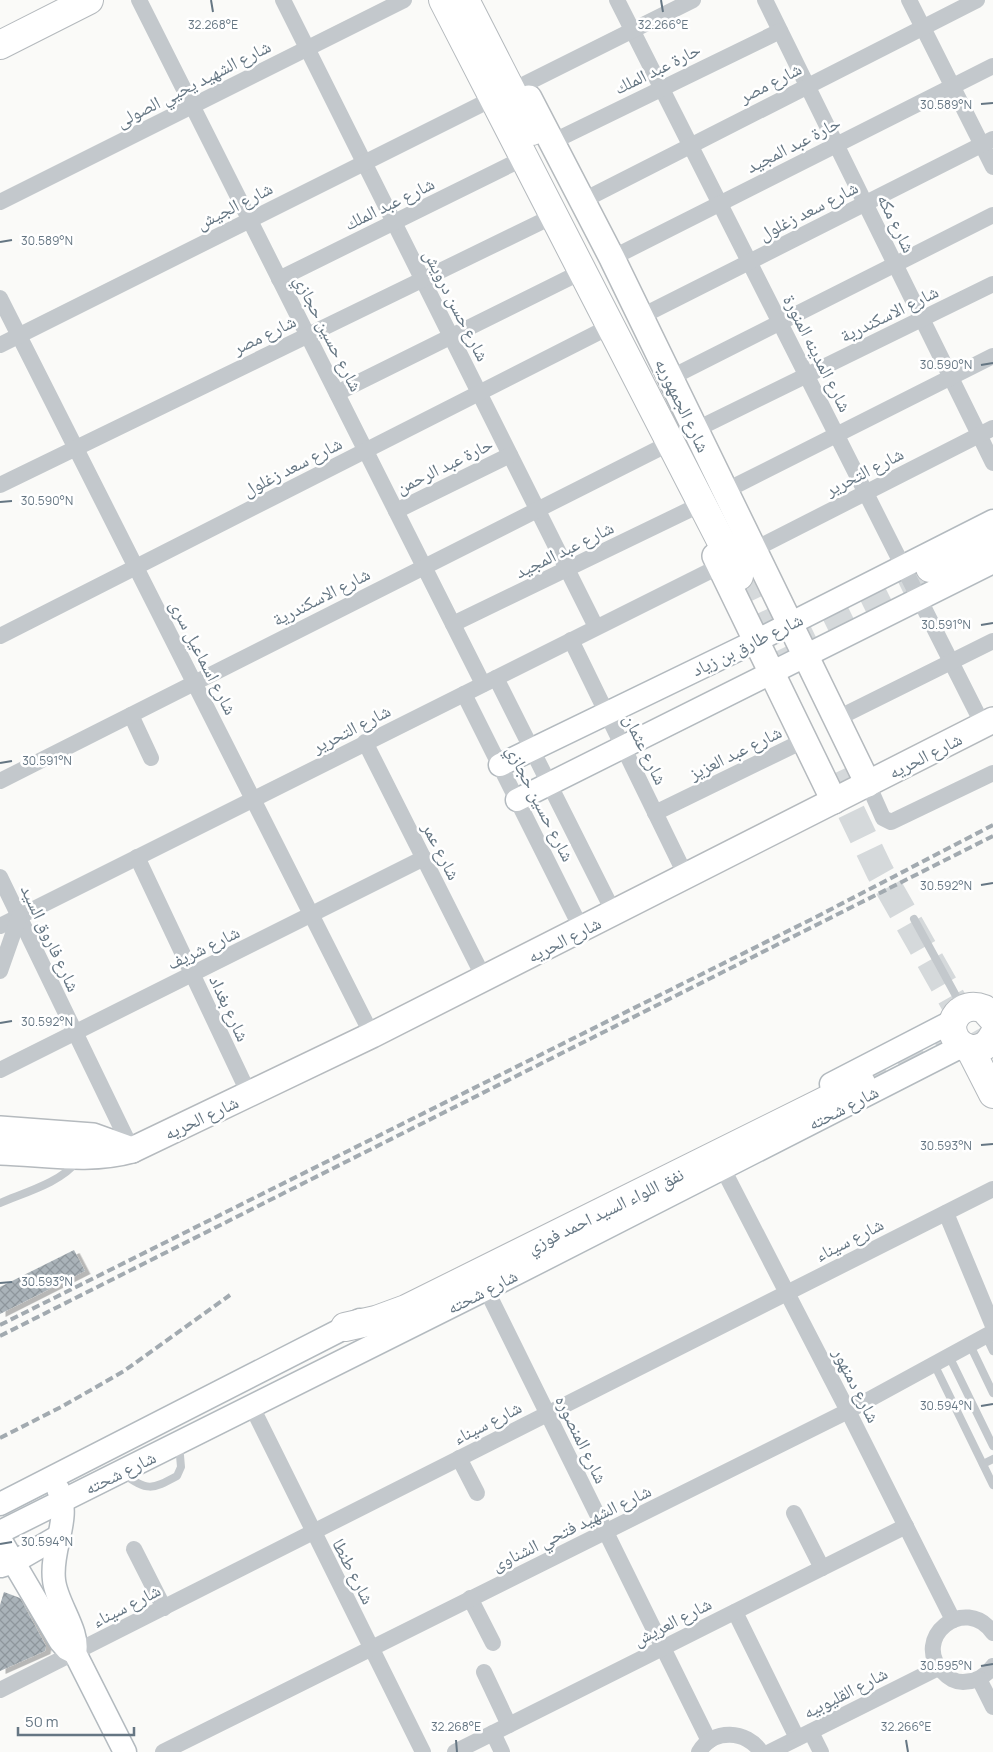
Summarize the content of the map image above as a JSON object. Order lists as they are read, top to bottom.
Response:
{
  "streets": {
    "highway": ["شارع الجمهوريه", "نفق اللواء السيد احمد فوزي"],
    "main road": ["شارع طارق بن زياد", "شارع الحريه", "شارع شحته"],
    "street": [
      "حارة عبد الملك",
      "شارع مصر",
      "شارع الشهيد يحيي الصولى",
      "حارة عبد المجيد",
      "شارع عبد الملك",
      "شارع الجيش",
      "شارع سعد زغلول",
      "شارع مكه",
      "شارع حسن درويش",
      "شارع الاسكندرية",
      "شارع حسين حجازي",
      "شارع المدينه المنورة",
      "حارة عبد الرحمن",
      "شارع التحرير",
      "شارع عبد المجيد",
      "شارع اسماعيل سرى",
      "شارع عثمان",
      "شارع عبد العزيز",
      "شارع عمر",
      "شارع فاروق السيد",
      "شارع شريف",
      "شارع بغداد",
      "شارع سيناء",
      "شارع دمنهور",
      "شارع المنصوره",
      "شارع الشهيد فتحي الشناوى",
      "شارع طنطا",
      "شارع العريش",
      "شارع القليوبيه"
    ]
  },
  "crossings": [
    ["حارة عبد الملك", "شارع مكه"],
    ["حارة عبد الملك", "شارع المدينه المنورة"],
    ["حارة عبد الملك", "شارع الجمهوريه"],
    ["شارع مصر", "شارع مكه"],
    ["شارع مصر", "شارع حسن درويش"],
    ["شارع مصر", "شارع حسين حجازي"],
    ["شارع مصر", "شارع المدينه المنورة"],
    ["شارع مصر", "شارع الجمهوريه"],
    ["شارع مصر", "شارع اسماعيل سرى"],
    ["شارع الشهيد يحيي الصولى", "شارع حسن درويش"],
    ["شارع الشهيد يحيي الصولى", "شارع حسين حجازي"],
    ["حارة عبد المجيد", "شارع مكه"],
    ["حارة عبد المجيد", "شارع المدينه المنورة"],
    ["حارة عبد المجيد", "شارع الجمهوريه"],
    ["شارع عبد الملك", "شارع حسن درويش"],
    ["شارع عبد الملك", "شارع حسين حجازي"],
    ["شارع عبد الملك", "شارع الجمهوريه"],
    ["شارع الجيش", "شارع حسن درويش"],
    ["شارع الجيش", "شارع حسين حجازي"],
    ["شارع الجيش", "شارع الجمهوريه"],
    ["شارع الجيش", "شارع اسماعيل سرى"],
    ["شارع سعد زغلول", "شارع مكه"],
    ["شارع سعد زغلول", "شارع حسن درويش"],
    ["شارع سعد زغلول", "شارع حسين حجازي"],
    ["شارع سعد زغلول", "شارع المدينه المنورة"],
    ["شارع سعد زغلول", "شارع الجمهوريه"],
    ["شارع سعد زغلول", "شارع اسماعيل سرى"],
    ["شارع مكه", "شارع الاسكندرية"],
    ["شارع مكه", "شارع التحرير"],
    ["شارع حسن درويش", "شارع الاسكندرية"],
    ["شارع حسن درويش", "حارة عبد الرحمن"],
    ["شارع حسن درويش", "شارع التحرير"],
    ["شارع حسن درويش", "شارع عبد المجيد"],
    ["شارع الاسكندرية", "شارع حسين حجازي"],
    ["شارع الاسكندرية", "شارع المدينه المنورة"],
    ["شارع الاسكندرية", "شارع الجمهوريه"],
    ["شارع الاسكندرية", "شارع اسماعيل سرى"],
    ["شارع حسين حجازي", "حارة عبد الرحمن"],
    ["شارع حسين حجازي", "شارع التحرير"],
    ["شارع حسين حجازي", "شارع عبد المجيد"],
    ["شارع حسين حجازي", "شارع طارق بن زياد"],
    ["شارع حسين حجازي", "شارع الحريه"],
    ["شارع المدينه المنورة", "شارع التحرير"],
    ["شارع المدينه المنورة", "شارع طارق بن زياد"],
    ["شارع المدينه المنورة", "شارع الحريه"],
    ["شارع الجمهوريه", "شارع التحرير"],
    ["شارع الجمهوريه", "شارع عبد المجيد"],
    ["شارع الجمهوريه", "شارع طارق بن زياد"],
    ["شارع الجمهوريه", "شارع عبد العزيز"],
    ["شارع الجمهوريه", "شارع الحريه"],
    ["شارع التحرير", "شارع اسماعيل سرى"],
    ["شارع التحرير", "شارع عثمان"],
    ["شارع التحرير", "شارع عمر"],
    ["شارع التحرير", "شارع فاروق السيد"],
    ["شارع التحرير", "شارع بغداد"],
    ["شارع طارق بن زياد", "شارع عثمان"],
    ["شارع اسماعيل سرى", "شارع الحريه"],
    ["شارع اسماعيل سرى", "شارع شريف"],
    ["شارع عثمان", "شارع عبد العزيز"],
    ["شارع عثمان", "شارع الحريه"],
    ["شارع الحريه", "شارع عمر"],
    ["شارع الحريه", "شارع فاروق السيد"],
    ["شارع الحريه", "شارع بغداد"],
    ["شارع عمر", "شارع شريف"],
    ["شارع فاروق السيد", "شارع شريف"],
    ["شارع شريف", "شارع بغداد"],
    ["شارع شحته", "نفق اللواء السيد احمد فوزي"],
    ["شارع شحته", "شارع دمنهور"],
    ["شارع شحته", "شارع المنصوره"],
    ["شارع شحته", "شارع طنطا"],
    ["شارع سيناء", "شارع دمنهور"],
    ["شارع سيناء", "شارع المنصوره"],
    ["شارع سيناء", "شارع طنطا"],
    ["شارع دمنهور", "شارع الشهيد فتحي الشناوى"],
    ["شارع دمنهور", "شارع العريش"],
    ["شارع المنصوره", "شارع الشهيد فتحي الشناوى"],
    ["شارع المنصوره", "شارع العريش"],
    ["شارع الشهيد فتحي الشناوى", "شارع طنطا"]
  ],
  "scale_bar": "50 m",
  "coordinates": [
    "32.268°E",
    "32.266°E",
    "30.589°N",
    "30.590°N",
    "30.591°N",
    "30.592°N",
    "30.593°N",
    "30.594°N",
    "30.595°N"
  ]
}
